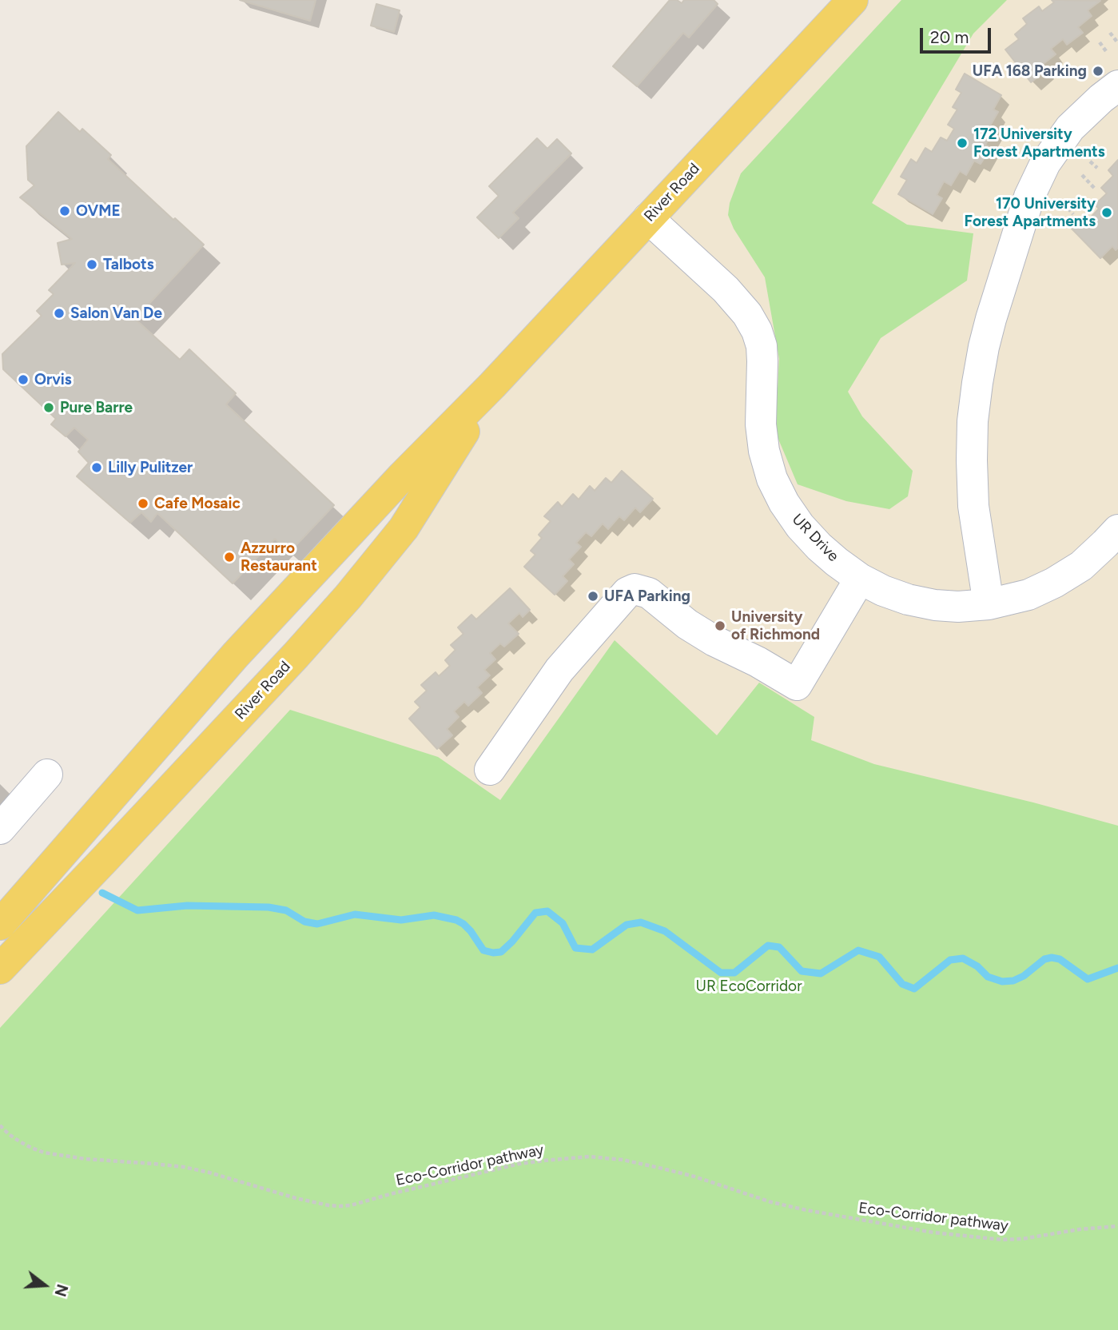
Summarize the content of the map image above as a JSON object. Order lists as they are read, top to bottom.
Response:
{
  "streets": {
    "main road": ["River Road"],
    "street": ["UR Drive"],
    "path": ["Eco-Corridor pathway"]
  },
  "crossings": [
    ["River Road", "UR Drive"]
  ],
  "parks": ["UR EcoCorridor"],
  "places": [
    "UFA 168 Parking",
    "172 University Forest Apartments",
    "OVME",
    "170 University Forest Apartments",
    "Talbots",
    "Salon Van De",
    "Orvis",
    "Pure Barre",
    "Lilly Pulitzer",
    "Cafe Mosaic",
    "Azzurro Restaurant",
    "UFA Parking",
    "University of Richmond"
  ],
  "scale_bar": "20 m",
  "north": "right"
}
